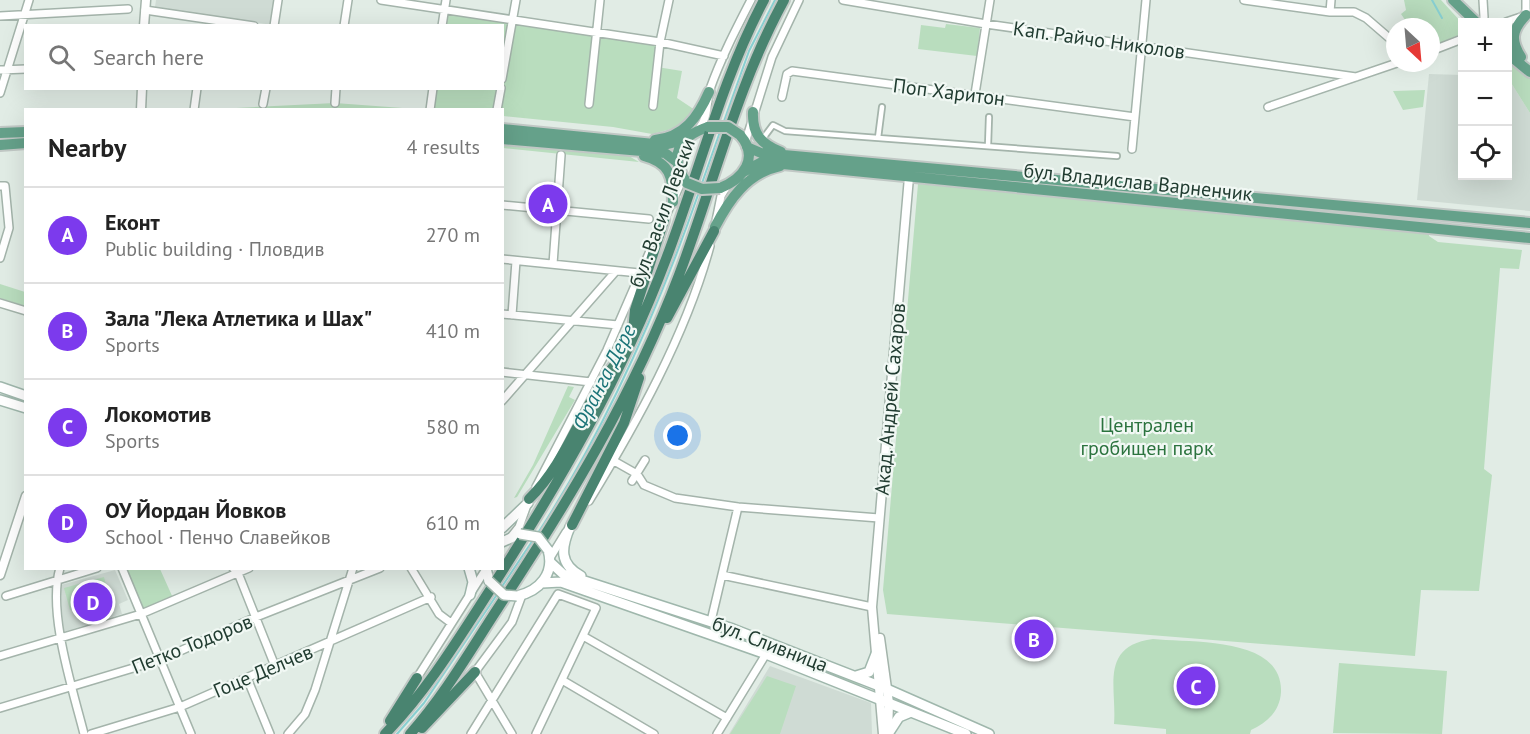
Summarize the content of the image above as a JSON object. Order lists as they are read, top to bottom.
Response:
{
  "streets": {
    "highway": ["бул. Васил Левски"],
    "main road": ["бул. Владислав Варненчик", "бул. Сливница"],
    "street": [
      "Кап. Райчо Николов",
      "Поп Харитон",
      "Акад. Андрей Сахаров",
      "Петко Тодоров",
      "Гоце Делчев"
    ]
  },
  "crossings": [
    ["бул. Владислав Варненчик", "Акад. Андрей Сахаров"],
    ["Акад. Андрей Сахаров", "бул. Сливница"]
  ],
  "water": ["Франга Дере"],
  "parks": ["Централен гробищен парк"],
  "north": "bottom right",
  "page": {
    "map_buttons": ["+", "−"],
    "search": "Search here",
    "heading": ["Nearby", "4 results"],
    "pins": [
      "A",
      "D",
      "B",
      "C"
    ],
    "list": [
      {
        "mark": "A",
        "name": "Еконт",
        "note": "Public building · Пловдив",
        "value": "270 m"
      },
      {
        "mark": "B",
        "name": "Зала \"Лека Атлетика и Шах\"",
        "note": "Sports",
        "value": "410 m"
      },
      {
        "mark": "C",
        "name": "Локомотив",
        "note": "Sports",
        "value": "580 m"
      },
      {
        "mark": "D",
        "name": "ОУ Йордан Йовков",
        "note": "School · Пенчо Славейков",
        "value": "610 m"
      }
    ]
  }
}
